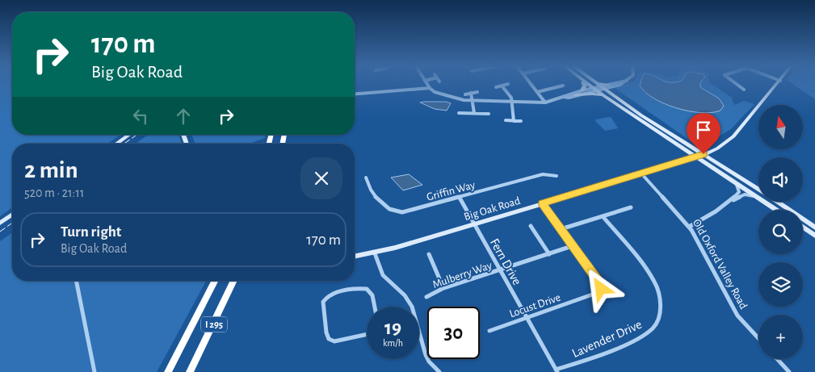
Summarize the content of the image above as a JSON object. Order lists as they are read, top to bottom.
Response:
{
  "streets": {
    "highway": ["I 295"],
    "street": [
      "Griffin Way",
      "Big Oak Road",
      "Fern Drive",
      "Old Oxford Valley Road",
      "Mulberry Way",
      "Locust Drive",
      "Lavender Drive"
    ]
  },
  "crossings": [
    ["Griffin Way", "Fern Drive"],
    ["Big Oak Road", "Fern Drive"],
    ["Big Oak Road", "Old Oxford Valley Road"],
    ["Big Oak Road", "Locust Drive"],
    ["Fern Drive", "Mulberry Way"],
    ["Fern Drive", "Locust Drive"],
    ["Fern Drive", "Lavender Drive"],
    ["Mulberry Way", "Locust Drive"]
  ],
  "north": "top",
  "page": {
    "turn": ["170 m", "Big Oak Road"],
    "map_buttons": "+",
    "heading": ["2 min", "520 m · 21:11"],
    "list": [
      {
        "name": "Turn right",
        "note": "Big Oak Road",
        "value": "170 m"
      }
    ],
    "speed": "19 km/h",
    "limit": "30"
  }
}
